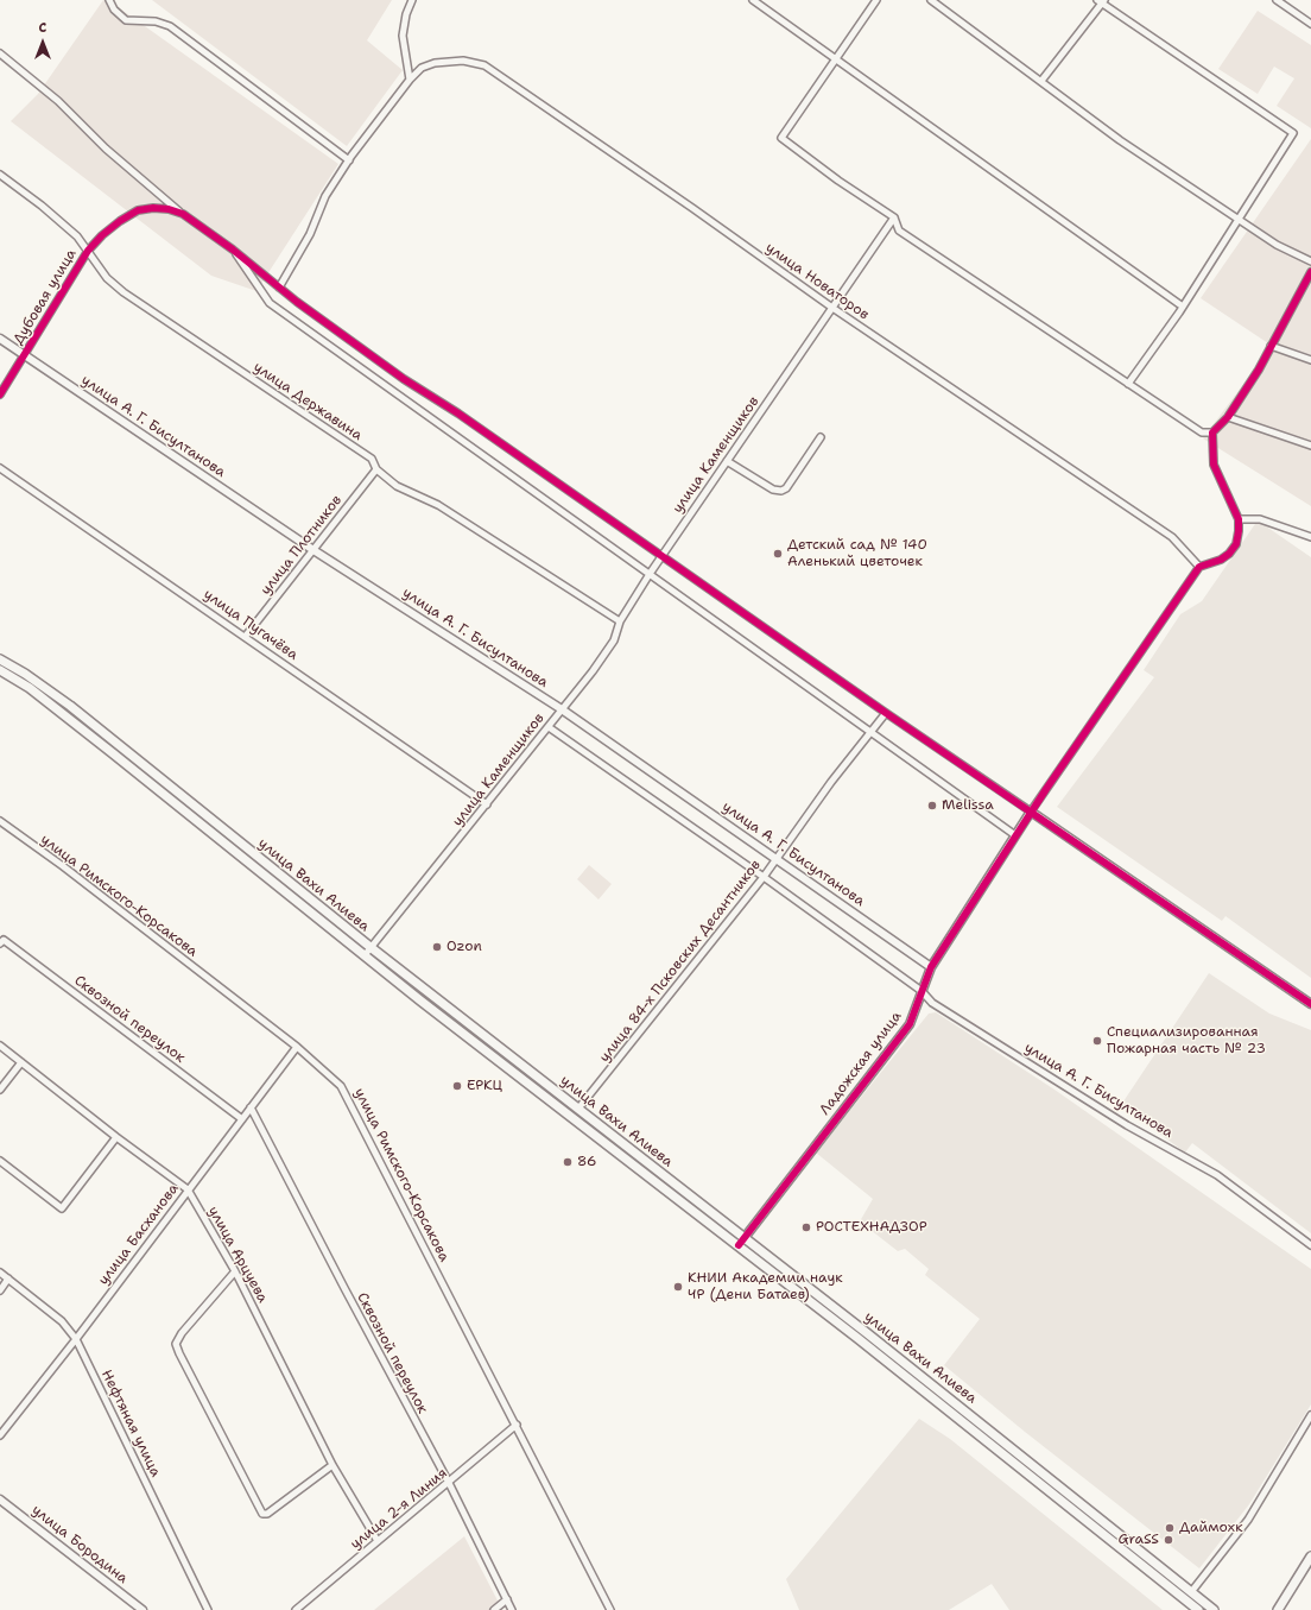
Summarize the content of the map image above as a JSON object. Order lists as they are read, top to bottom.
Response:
{
  "streets": {
    "main road": ["улица Вахи Алиева"],
    "street": [
      "улица Новаторов",
      "Дубовая улица",
      "улица Державина",
      "улица А. Г. Бисултанова",
      "улица Каменщиков",
      "улица Плотников",
      "улица Пугачёва",
      "улица Римского-Корсакова",
      "улица 84-х Псковских Десантников",
      "Сквозной переулок",
      "Ладожская улица",
      "улица Басханова",
      "улица Арцуева",
      "Нефтяная улица",
      "улица 2-я Линия",
      "улица Бородина"
    ]
  },
  "crossings": [
    ["улица Новаторов", "улица Каменщиков"],
    ["Дубовая улица", "улица Державина"],
    ["Дубовая улица", "улица А. Г. Бисултанова"],
    ["улица Державина", "улица Каменщиков"],
    ["улица Державина", "улица Плотников"],
    ["улица А. Г. Бисултанова", "улица Каменщиков"],
    ["улица А. Г. Бисултанова", "улица Плотников"],
    ["улица А. Г. Бисултанова", "улица 84-х Псковских Десантников"],
    ["улица А. Г. Бисултанова", "Ладожская улица"],
    ["улица Каменщиков", "улица Пугачёва"],
    ["улица Каменщиков", "улица Вахи Алиева"],
    ["улица Плотников", "улица Пугачёва"],
    ["улица Вахи Алиева", "улица 84-х Псковских Десантников"],
    ["улица Вахи Алиева", "Ладожская улица"],
    ["улица Римского-Корсакова", "улица Басханова"],
    ["улица Римского-Корсакова", "улица 2-я Линия"],
    ["Сквозной переулок", "улица Басханова"],
    ["Сквозной переулок", "улица 2-я Линия"],
    ["улица Басханова", "улица Арцуева"],
    ["улица Басханова", "Нефтяная улица"],
    ["улица Арцуева", "улица 2-я Линия"]
  ],
  "places": [
    "Детский сад № 140 Аленький цветочек",
    "Melissa",
    "Ozon",
    "Специализированная Пожарная часть № 23",
    "ЕРКЦ",
    "86",
    "РОСТЕХНАДЗОР",
    "КНИИ Академии наук ЧР (Дени Батаев)",
    "Даймохк",
    "GraSS"
  ],
  "north": "top"
}
